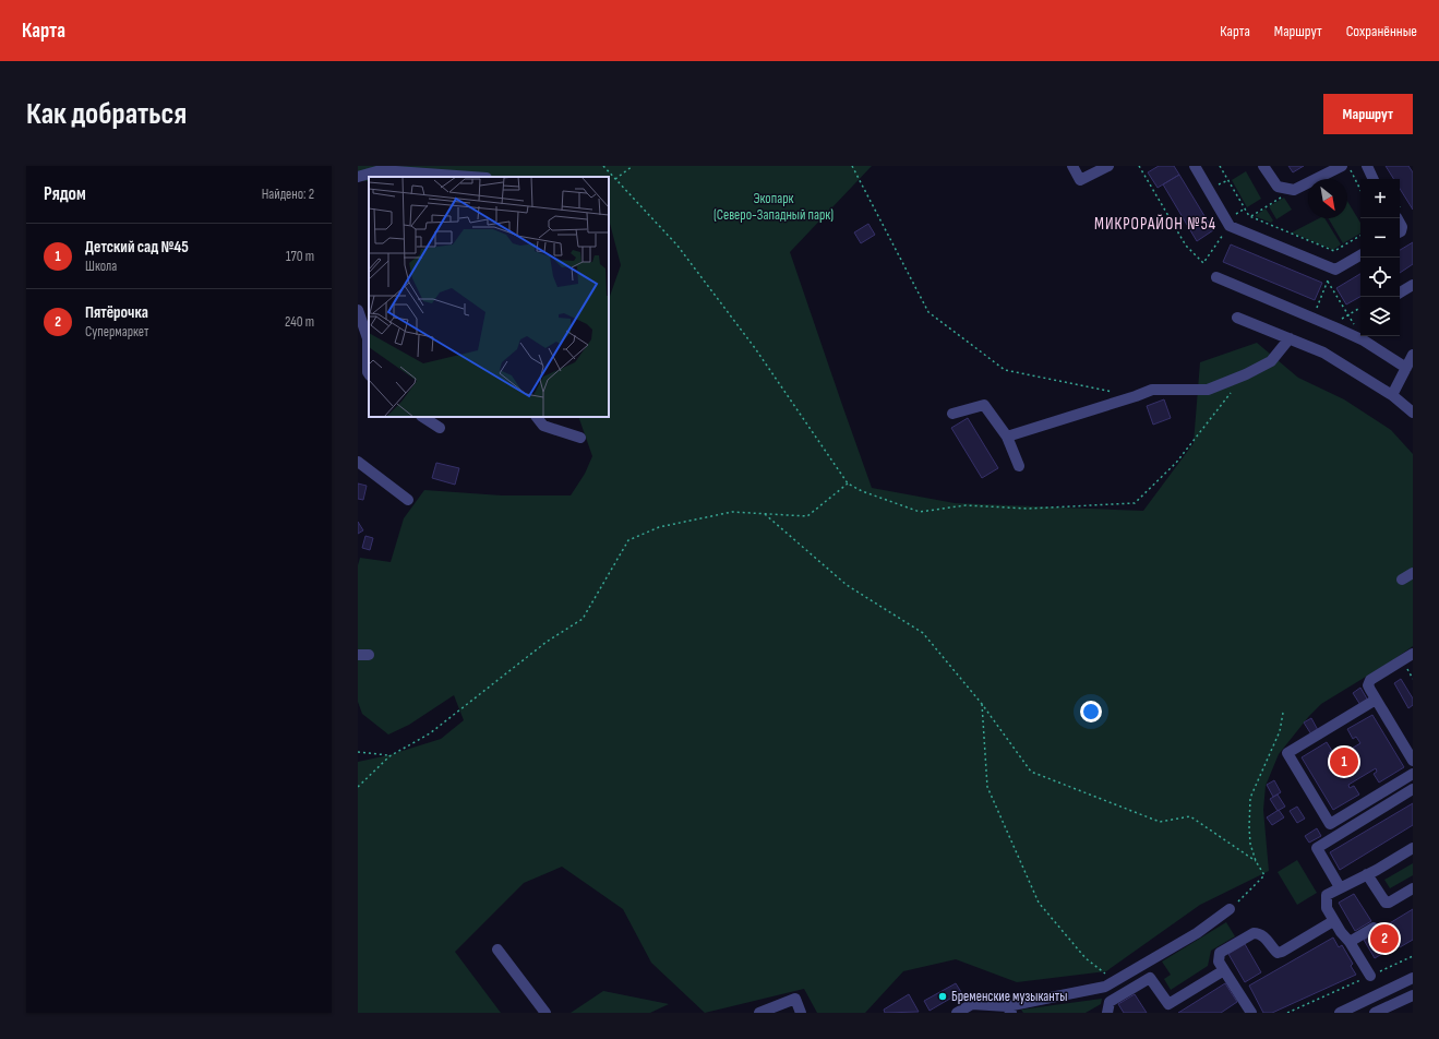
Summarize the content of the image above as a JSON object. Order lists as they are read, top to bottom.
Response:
{
  "districts": ["МИКРОРАЙОН №54"],
  "parks": ["Экопарк (Северо-Западный парк)"],
  "places": ["Бременские музыканты"],
  "north": "bottom right",
  "page": {
    "header": "Карта",
    "nav": ["Карта", "Маршрут", "Сохранённые"],
    "buttons": "Маршрут",
    "title": "Как добраться",
    "heading": ["Рядом", "Найдено: 2"],
    "map_buttons": ["+", "−"],
    "list": [
      {
        "mark": "1",
        "name": "Детский сад №45",
        "note": "Школа",
        "value": "170 m"
      },
      {
        "mark": "2",
        "name": "Пятёрочка",
        "note": "Супермаркет",
        "value": "240 m"
      }
    ],
    "pins": ["1", "2"]
  }
}
